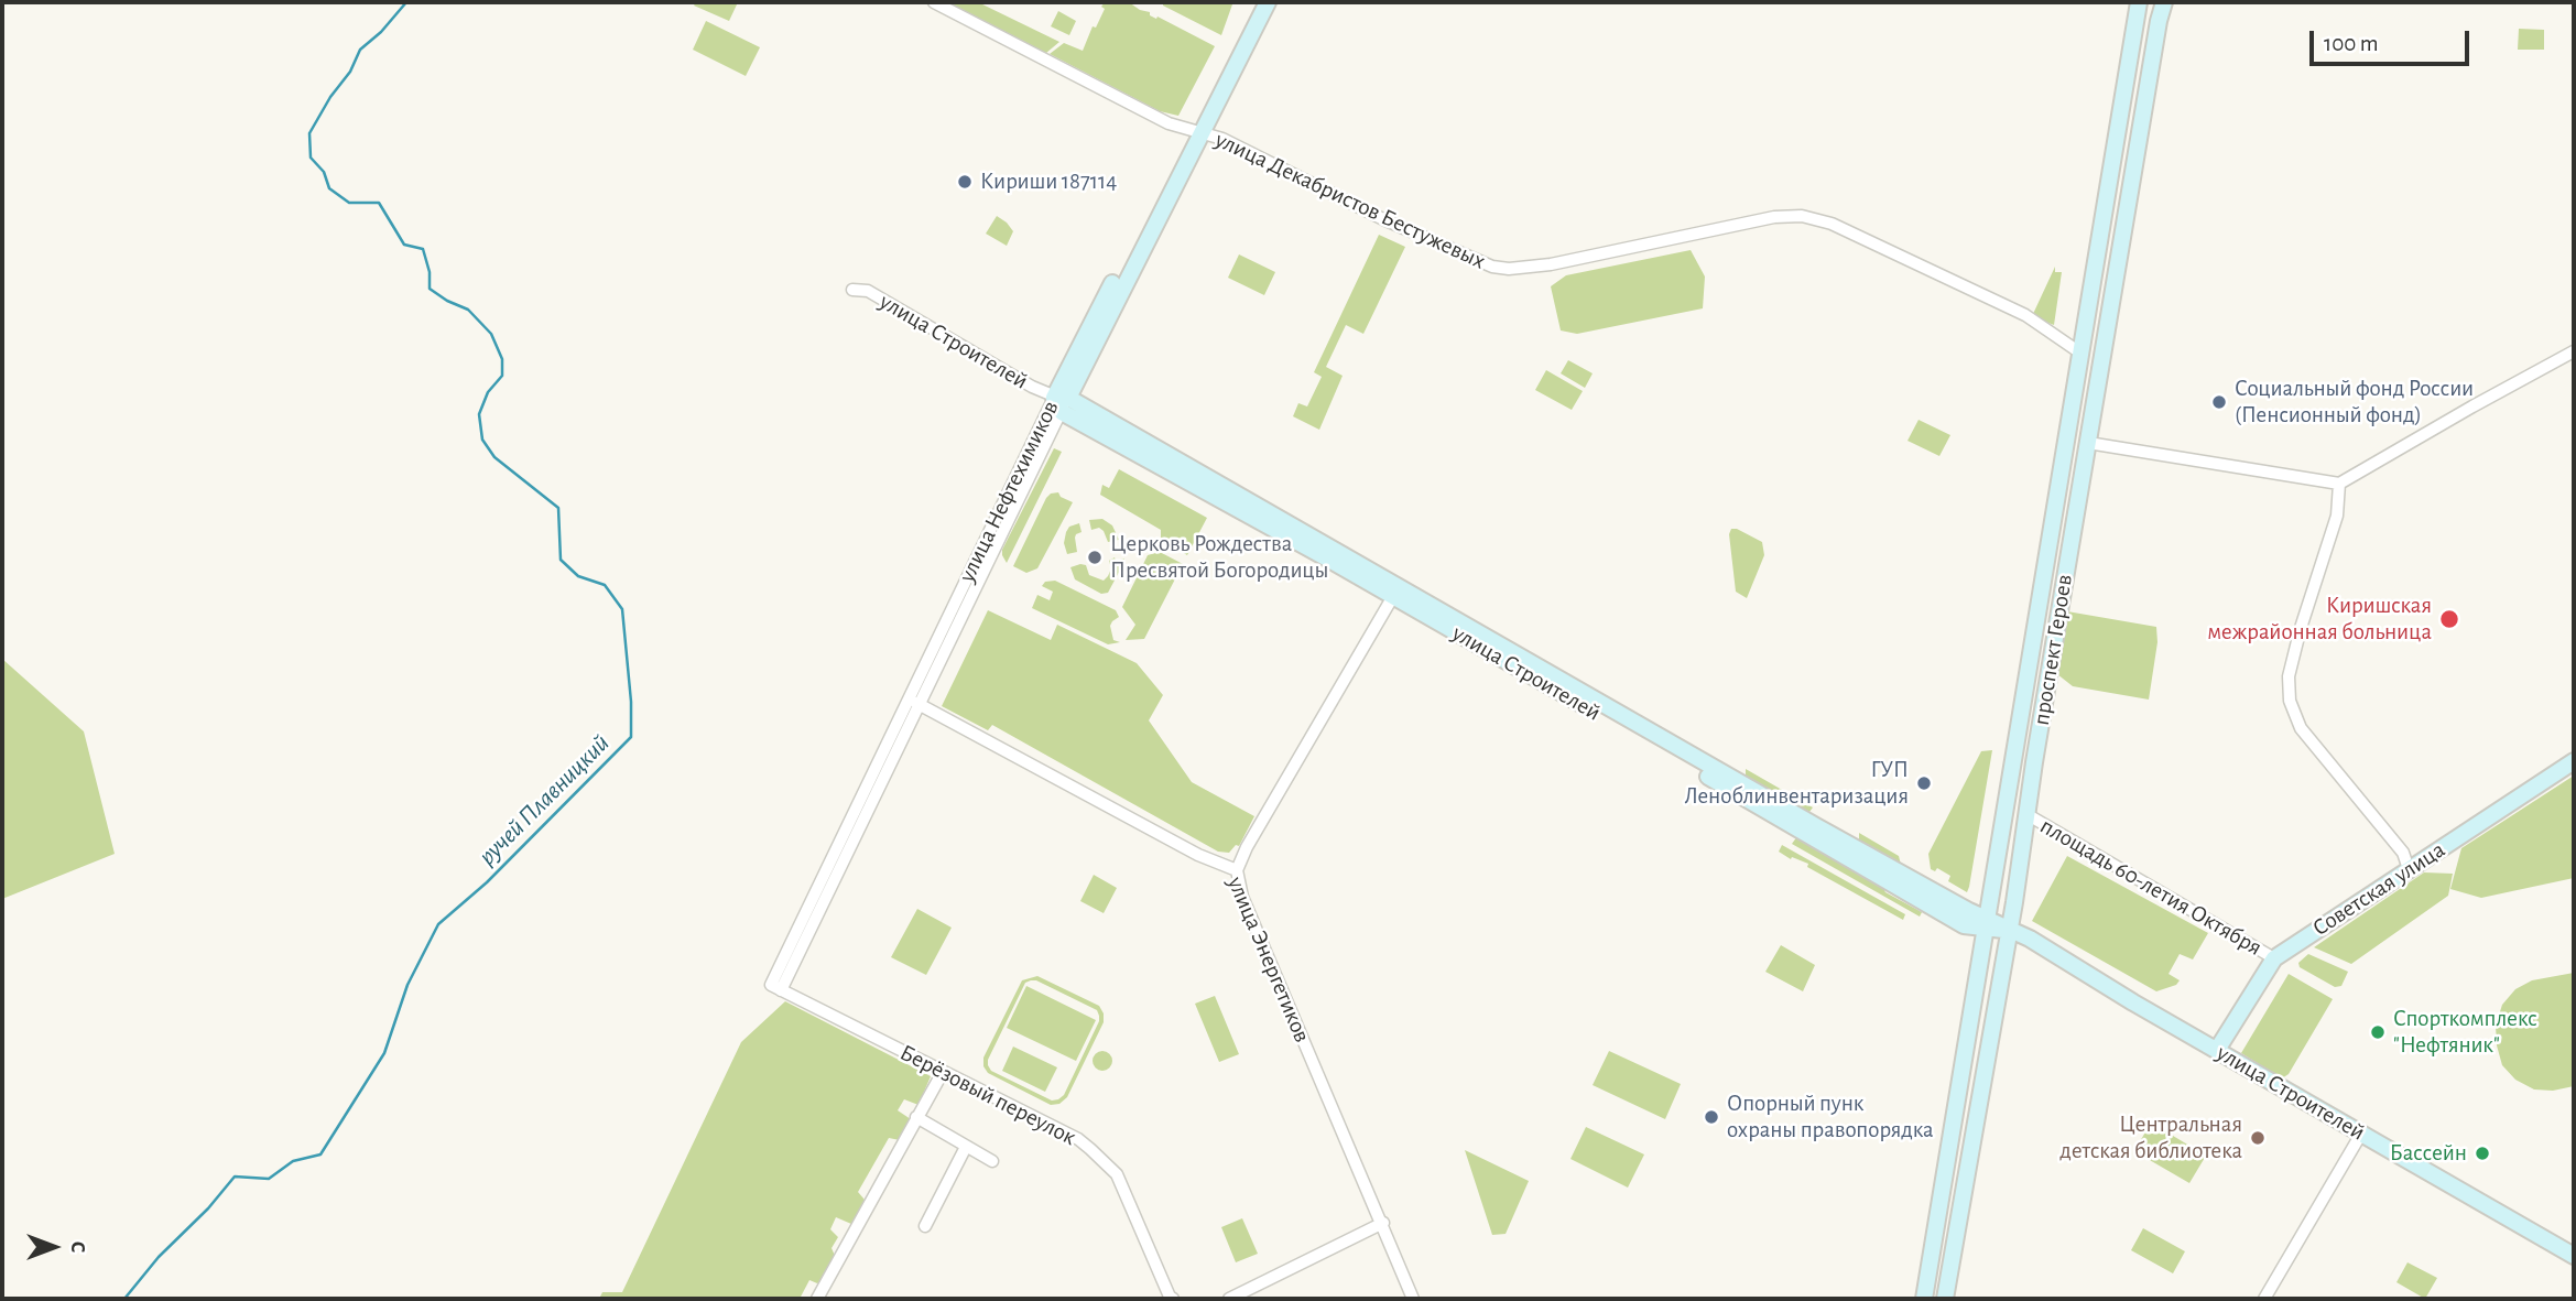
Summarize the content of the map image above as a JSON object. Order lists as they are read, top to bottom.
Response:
{
  "streets": {
    "street": [
      "улица Декабристов Бестужевых",
      "улица Строителей",
      "улица Нефтехимиков",
      "проспект Героев",
      "площадь 60-летия Октября",
      "Советская улица",
      "улица Энергетиков",
      "Берёзовый переулок"
    ]
  },
  "crossings": [
    ["улица Декабристов Бестужевых", "улица Нефтехимиков"],
    ["улица Декабристов Бестужевых", "проспект Героев"],
    ["улица Строителей", "улица Нефтехимиков"],
    ["улица Строителей", "проспект Героев"],
    ["улица Строителей", "Советская улица"],
    ["улица Нефтехимиков", "улица Энергетиков"],
    ["улица Нефтехимиков", "Берёзовый переулок"],
    ["проспект Героев", "площадь 60-летия Октября"],
    ["площадь 60-летия Октября", "Советская улица"]
  ],
  "water": ["ручей Плавницкий"],
  "places": [
    "Кириши 187114",
    "Социальный фонд России (Пенсионный фонд)",
    "Церковь Рождества Пресвятой Богородицы",
    "Киришская межрайонная больница",
    "ГУП Леноблинвентаризация",
    "Спорткомплекс \"Нефтяник\"",
    "Опорный пунк охраны правопорядка",
    "Центральная детская библиотека",
    "Бассейн"
  ],
  "scale_bar": "100 m",
  "north": "right"
}
